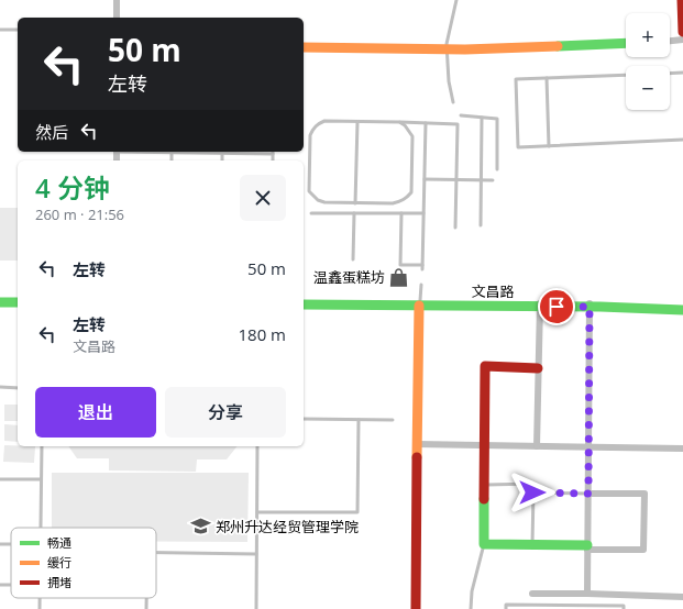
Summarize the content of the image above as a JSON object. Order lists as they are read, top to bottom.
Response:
{
  "streets": {
    "street": ["文昌路"]
  },
  "places": {
    "shop": ["温鑫蛋糕坊"],
    "school or university": ["郑州升达经贸管理学院"]
  },
  "legend": ["畅通", "缓行", "拥堵"],
  "page": {
    "map_buttons": ["+", "−"],
    "turn": ["50 m", "左转"],
    "then": "然后",
    "heading": ["4 分钟", "260 m · 21:56"],
    "list": [
      {
        "name": "左转",
        "value": "50 m"
      },
      {
        "name": "左转",
        "note": "文昌路",
        "value": "180 m"
      }
    ],
    "buttons": ["退出", "分享"]
  }
}
